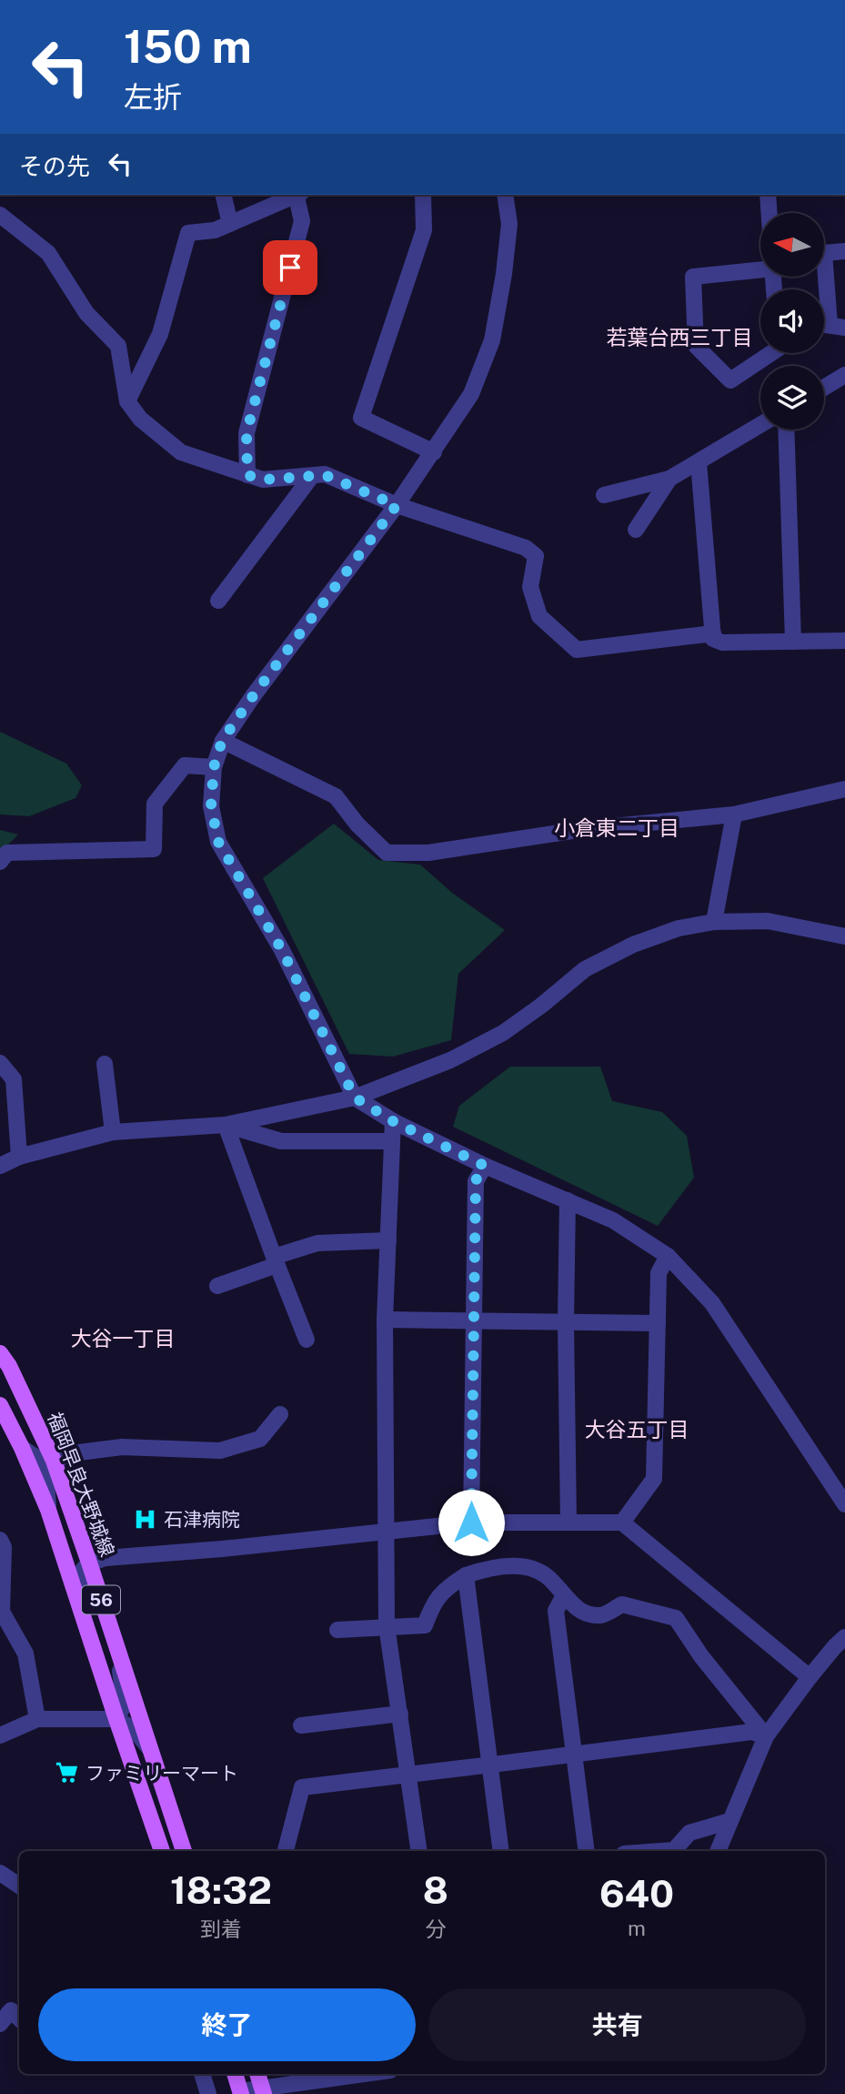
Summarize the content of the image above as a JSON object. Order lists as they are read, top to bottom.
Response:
{
  "streets": {
    "main road": ["福岡早良大野城線", "56"]
  },
  "districts": [
    "若葉台西三丁目",
    "小倉東二丁目",
    "大谷一丁目",
    "大谷五丁目"
  ],
  "places": {
    "hospital": ["石津病院"],
    "supermarket": ["ファミリーマート"]
  },
  "north": "left",
  "page": {
    "turn": ["150 m", "左折"],
    "then": "その先",
    "eta": [
      "18:32",
      "到着",
      "8",
      "分",
      "640",
      "m"
    ],
    "buttons": ["終了", "共有"]
  }
}
